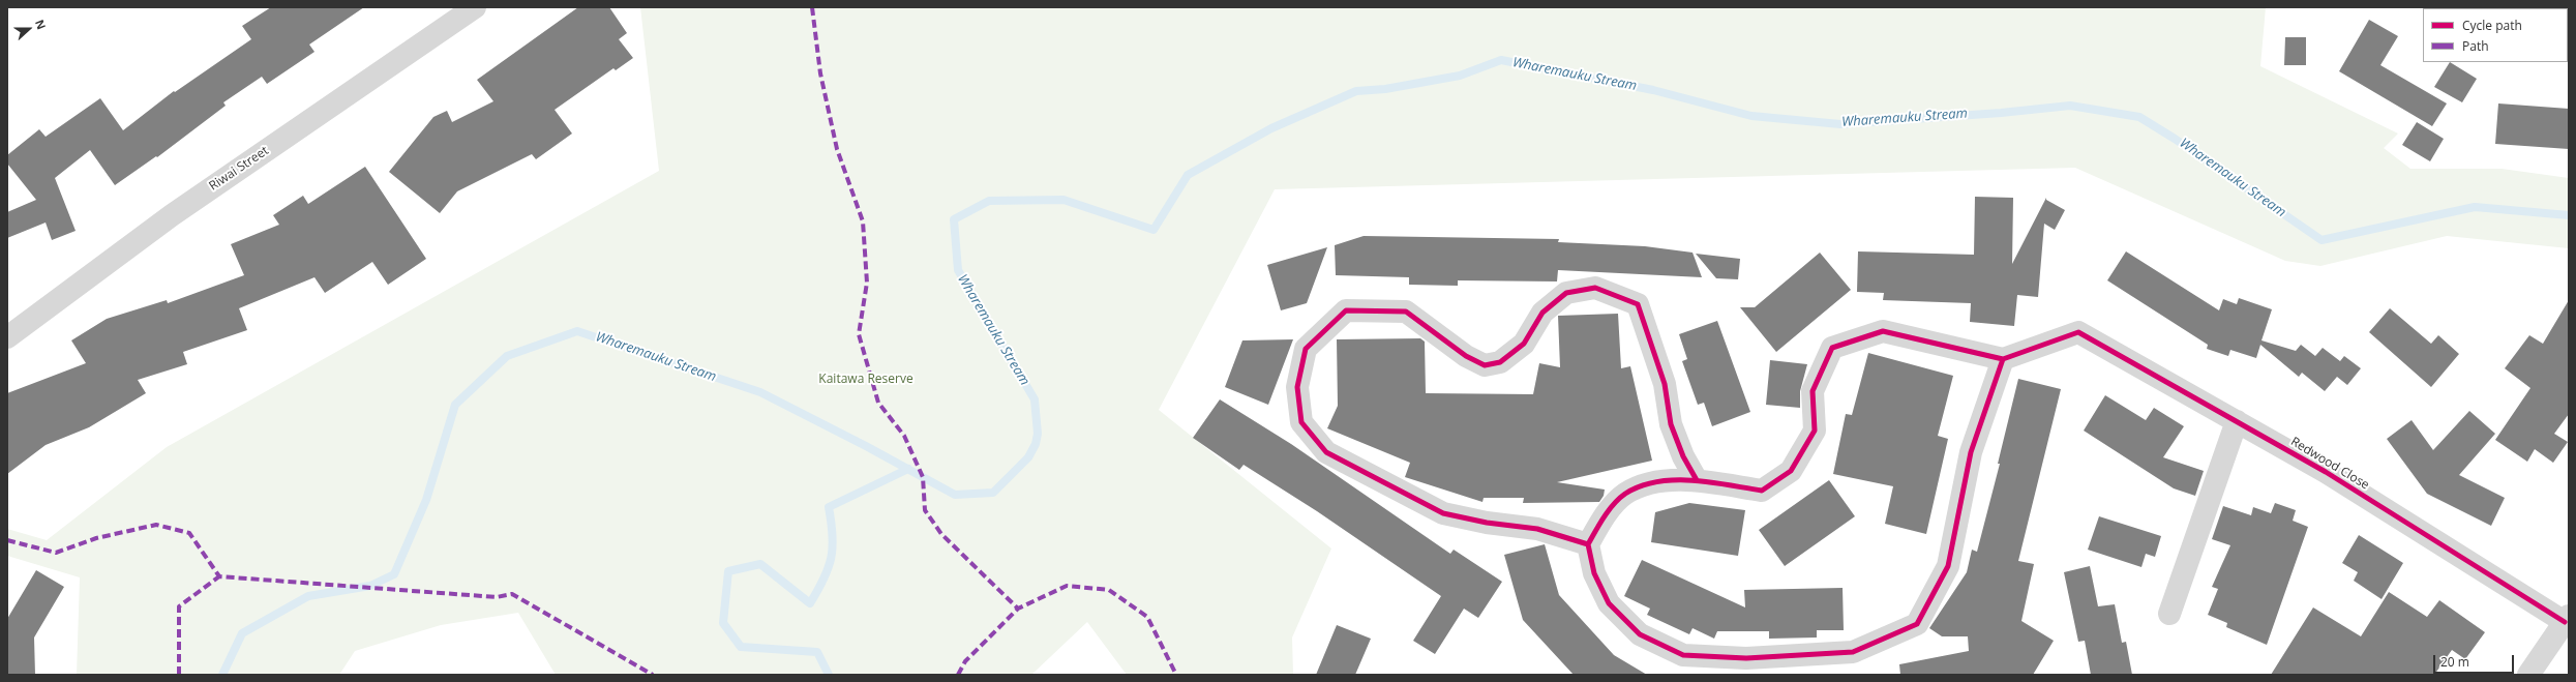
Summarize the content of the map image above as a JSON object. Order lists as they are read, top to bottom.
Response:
{
  "streets": {
    "street": ["Riwai Street", "Redwood Close"]
  },
  "water": ["Wharemauku Stream"],
  "parks": ["Kaitawa Reserve"],
  "legend": ["Cycle path", "Path"],
  "scale_bar": "20 m",
  "north": "right"
}
